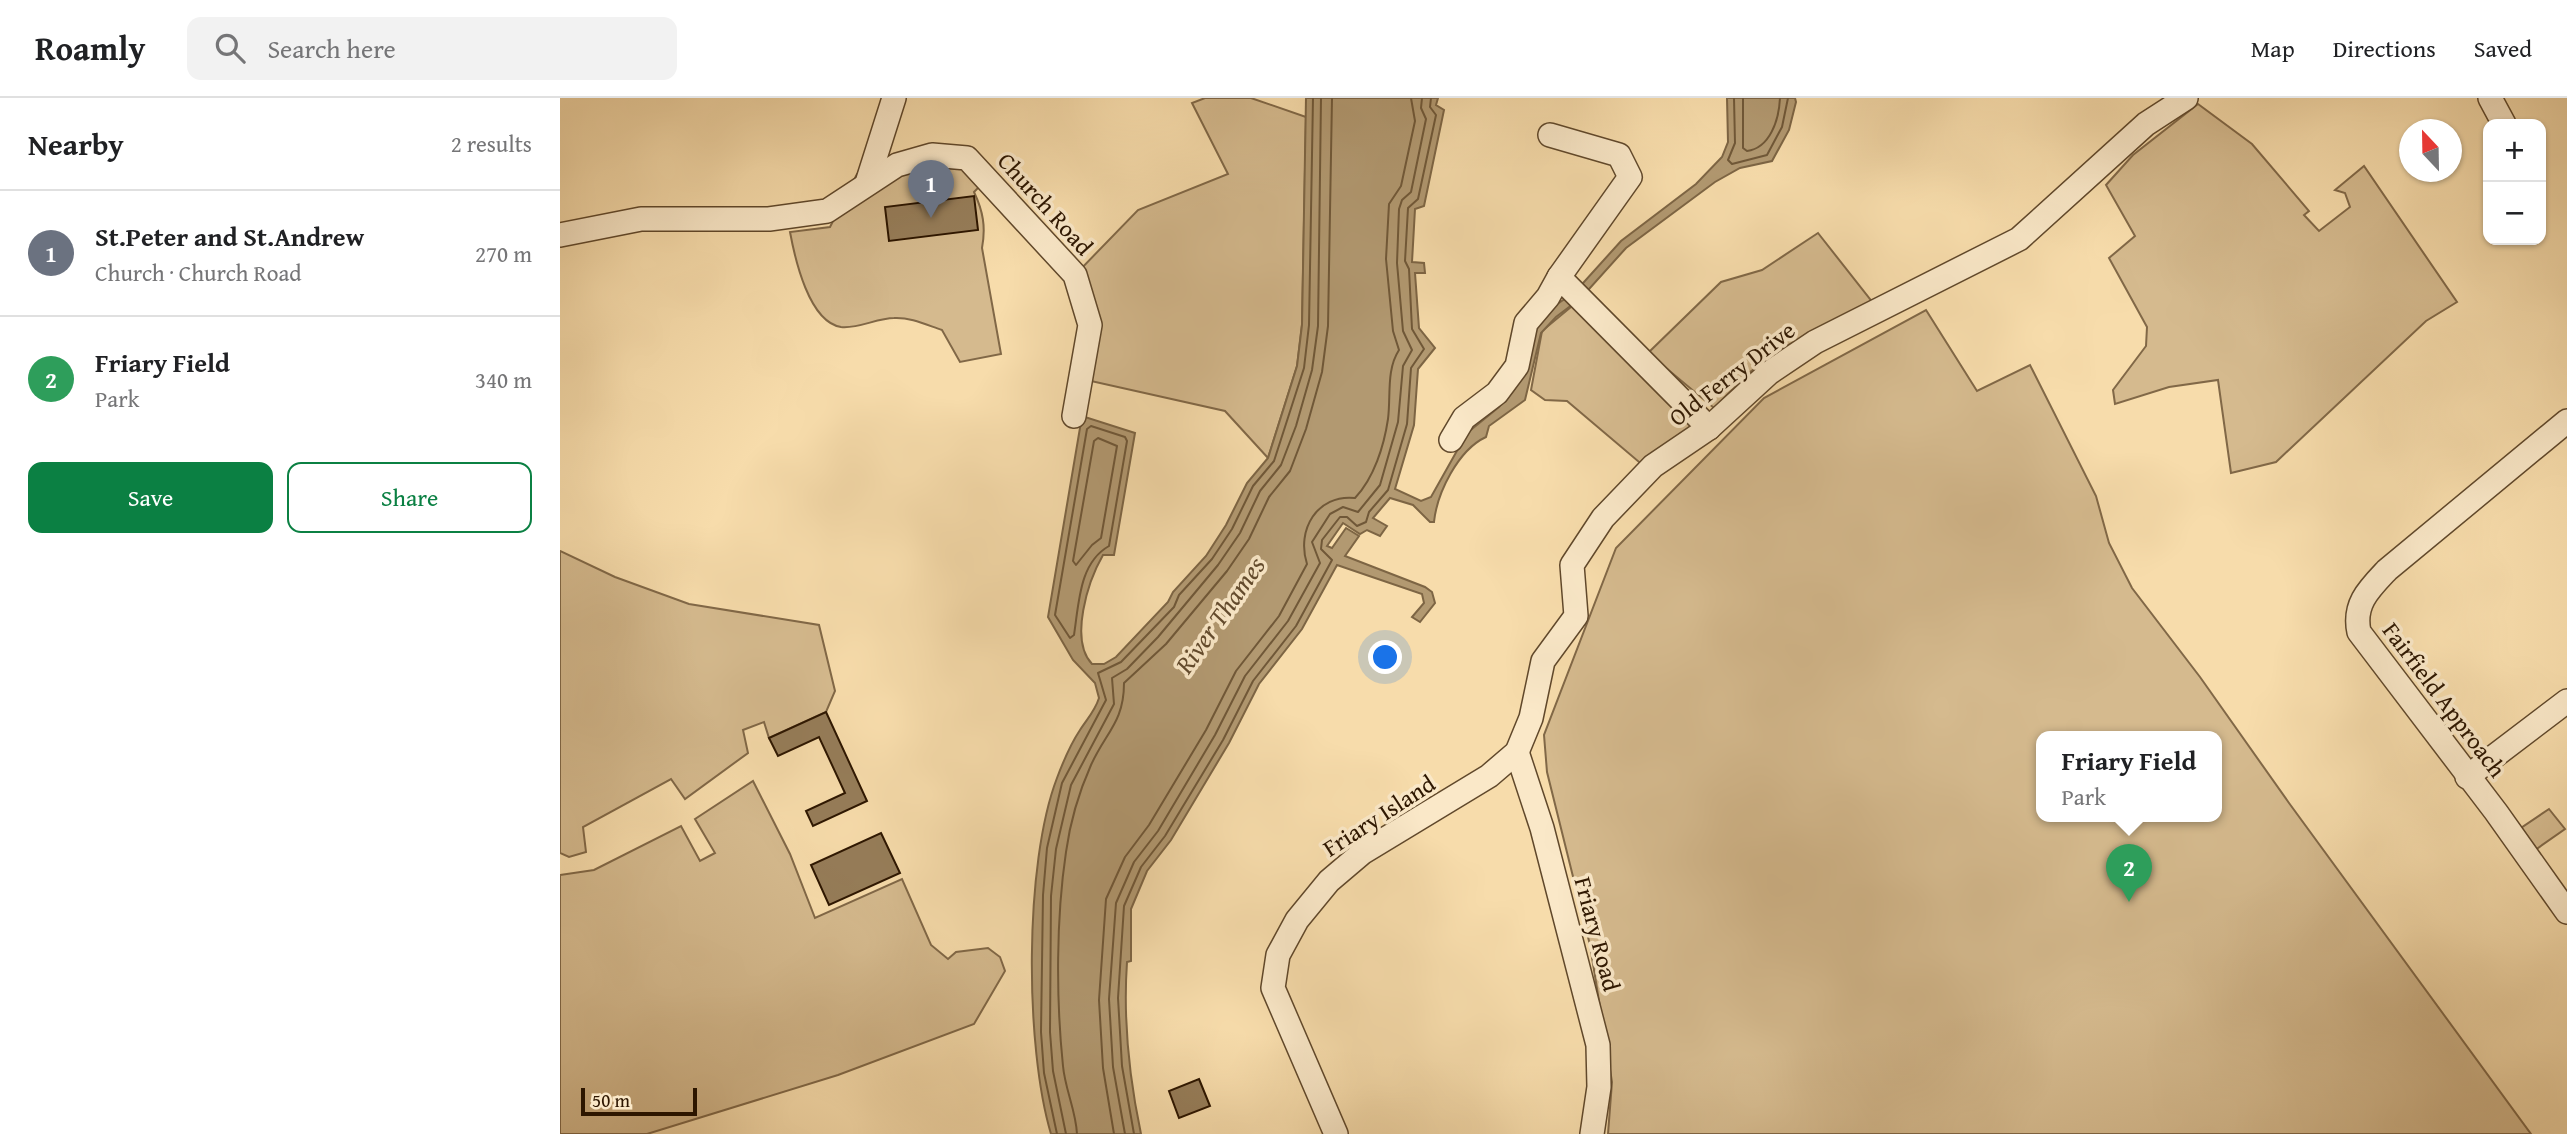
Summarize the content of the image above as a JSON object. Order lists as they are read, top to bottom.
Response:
{
  "streets": {
    "street": [
      "Church Road",
      "Old Ferry Drive",
      "Fairfield Approach",
      "Friary Island",
      "Friary Road"
    ]
  },
  "crossings": [
    ["Old Ferry Drive", "Friary Island"],
    ["Old Ferry Drive", "Friary Road"],
    ["Friary Island", "Friary Road"]
  ],
  "water": ["River Thames"],
  "scale_bar": "50 m",
  "north": "top",
  "page": {
    "header": "Roamly",
    "search": "Search here",
    "nav": ["Map", "Directions", "Saved"],
    "heading": ["Nearby", "2 results"],
    "map_buttons": ["+", "−"],
    "pins": ["1", "2"],
    "list": [
      {
        "mark": "1",
        "name": "St.Peter and St.Andrew",
        "note": "Church · Church Road",
        "value": "270 m"
      },
      {
        "mark": "2",
        "name": "Friary Field",
        "note": "Park",
        "value": "340 m"
      }
    ],
    "buttons": ["Save", "Share"],
    "popup": ["Friary Field", "Park"],
    "scale": "50 m"
  }
}
